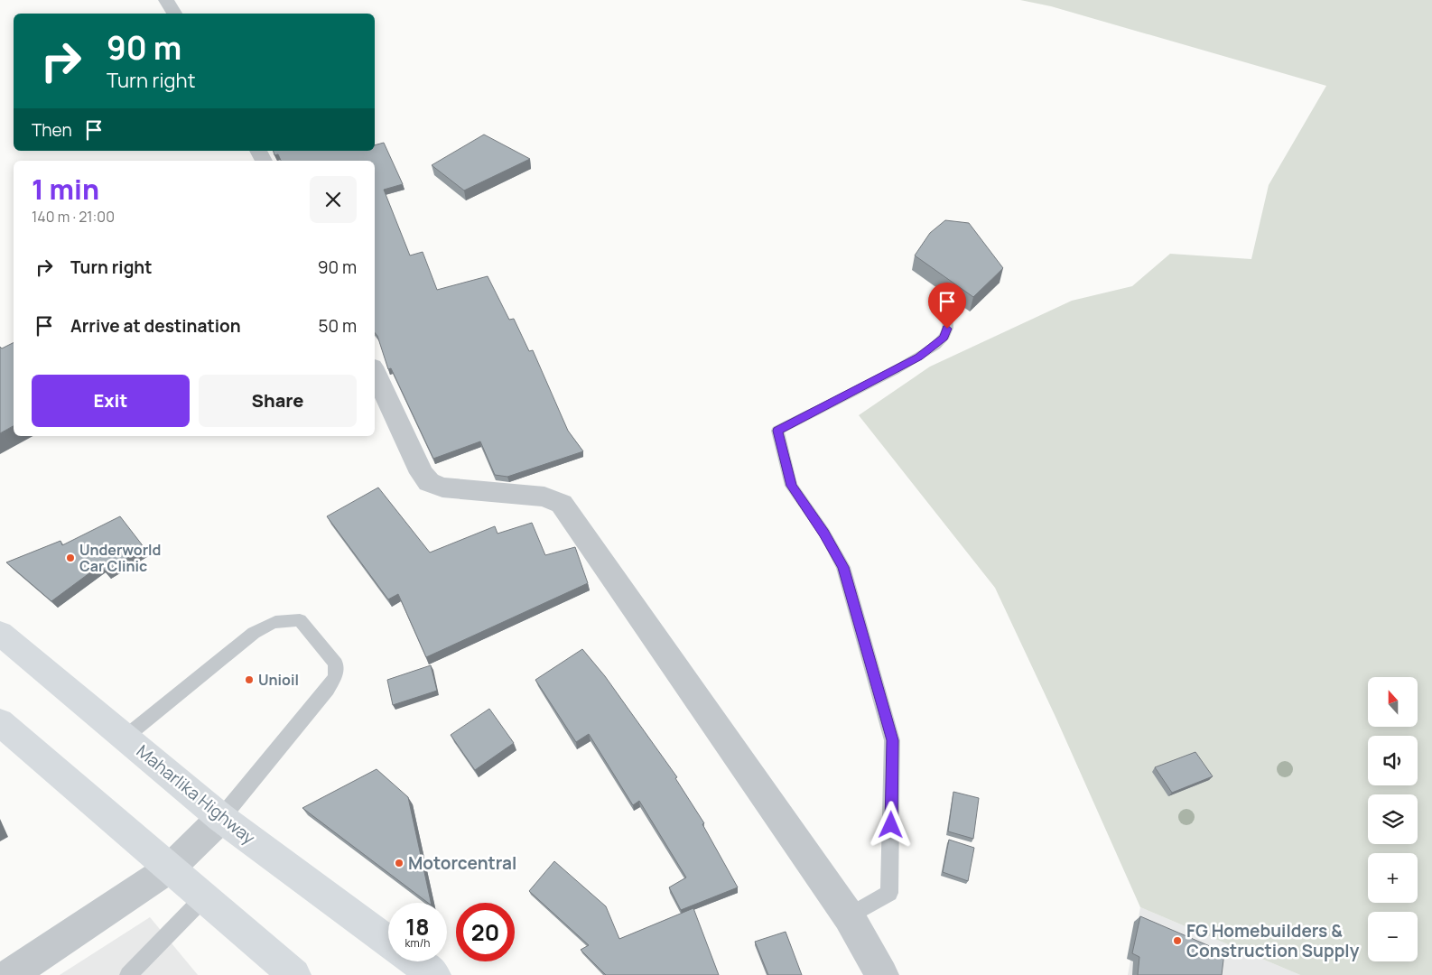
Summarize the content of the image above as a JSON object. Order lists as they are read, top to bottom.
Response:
{
  "streets": {
    "highway": ["Maharlika Highway"]
  },
  "places": [
    "Underworld Car Clinic",
    "Unioil",
    "Motorcentral",
    "FG Homebuilders & Construction Supply"
  ],
  "north": "top",
  "page": {
    "turn": ["90 m", "Turn right"],
    "then": "Then",
    "heading": ["1 min", "140 m · 21:00"],
    "list": [
      {
        "name": "Turn right",
        "value": "90 m"
      },
      {
        "name": "Arrive at destination",
        "value": "50 m"
      }
    ],
    "buttons": ["Exit", "Share"],
    "map_buttons": ["+", "−"],
    "speed": "18 km/h",
    "limit": "20"
  }
}
